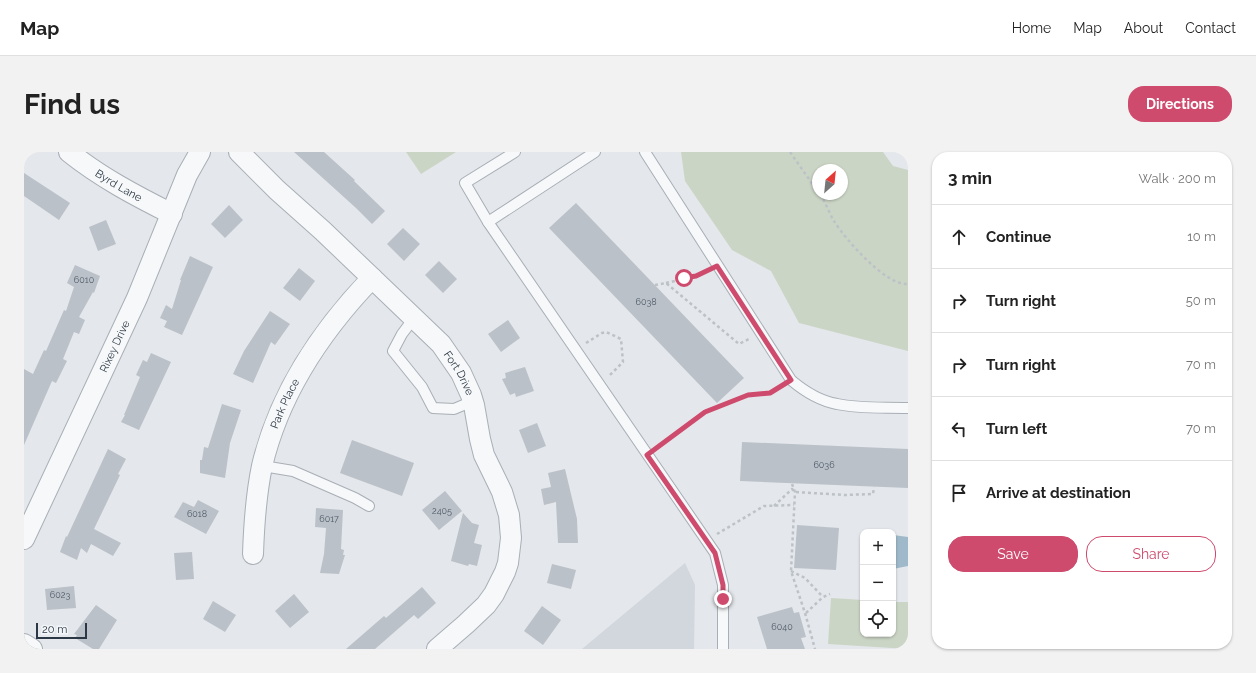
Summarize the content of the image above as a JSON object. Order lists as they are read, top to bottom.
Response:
{
  "streets": {
    "street": [
      "Byrd Lane",
      "Rixey Drive",
      "Fort Drive",
      "Park Place"
    ]
  },
  "crossings": [
    ["Byrd Lane", "Rixey Drive"],
    ["Fort Drive", "Park Place"]
  ],
  "house_numbers": [
    "6010",
    "6038",
    "6036",
    "2405",
    "6018",
    "6017",
    "6023",
    "6040"
  ],
  "scale_bar": "20 m",
  "north": "top right",
  "page": {
    "header": "Map",
    "nav": [
      "Home",
      "Map",
      "About",
      "Contact"
    ],
    "buttons": [
      "Directions",
      ["Save", "Share"]
    ],
    "title": "Find us",
    "heading": ["3 min", "Walk · 200 m"],
    "list": [
      ["Continue", "10 m"],
      ["Turn right", "50 m"],
      ["Turn right", "70 m"],
      ["Turn left", "70 m"],
      "Arrive at destination"
    ],
    "map_buttons": ["+", "−"],
    "scale": "20 m"
  }
}
